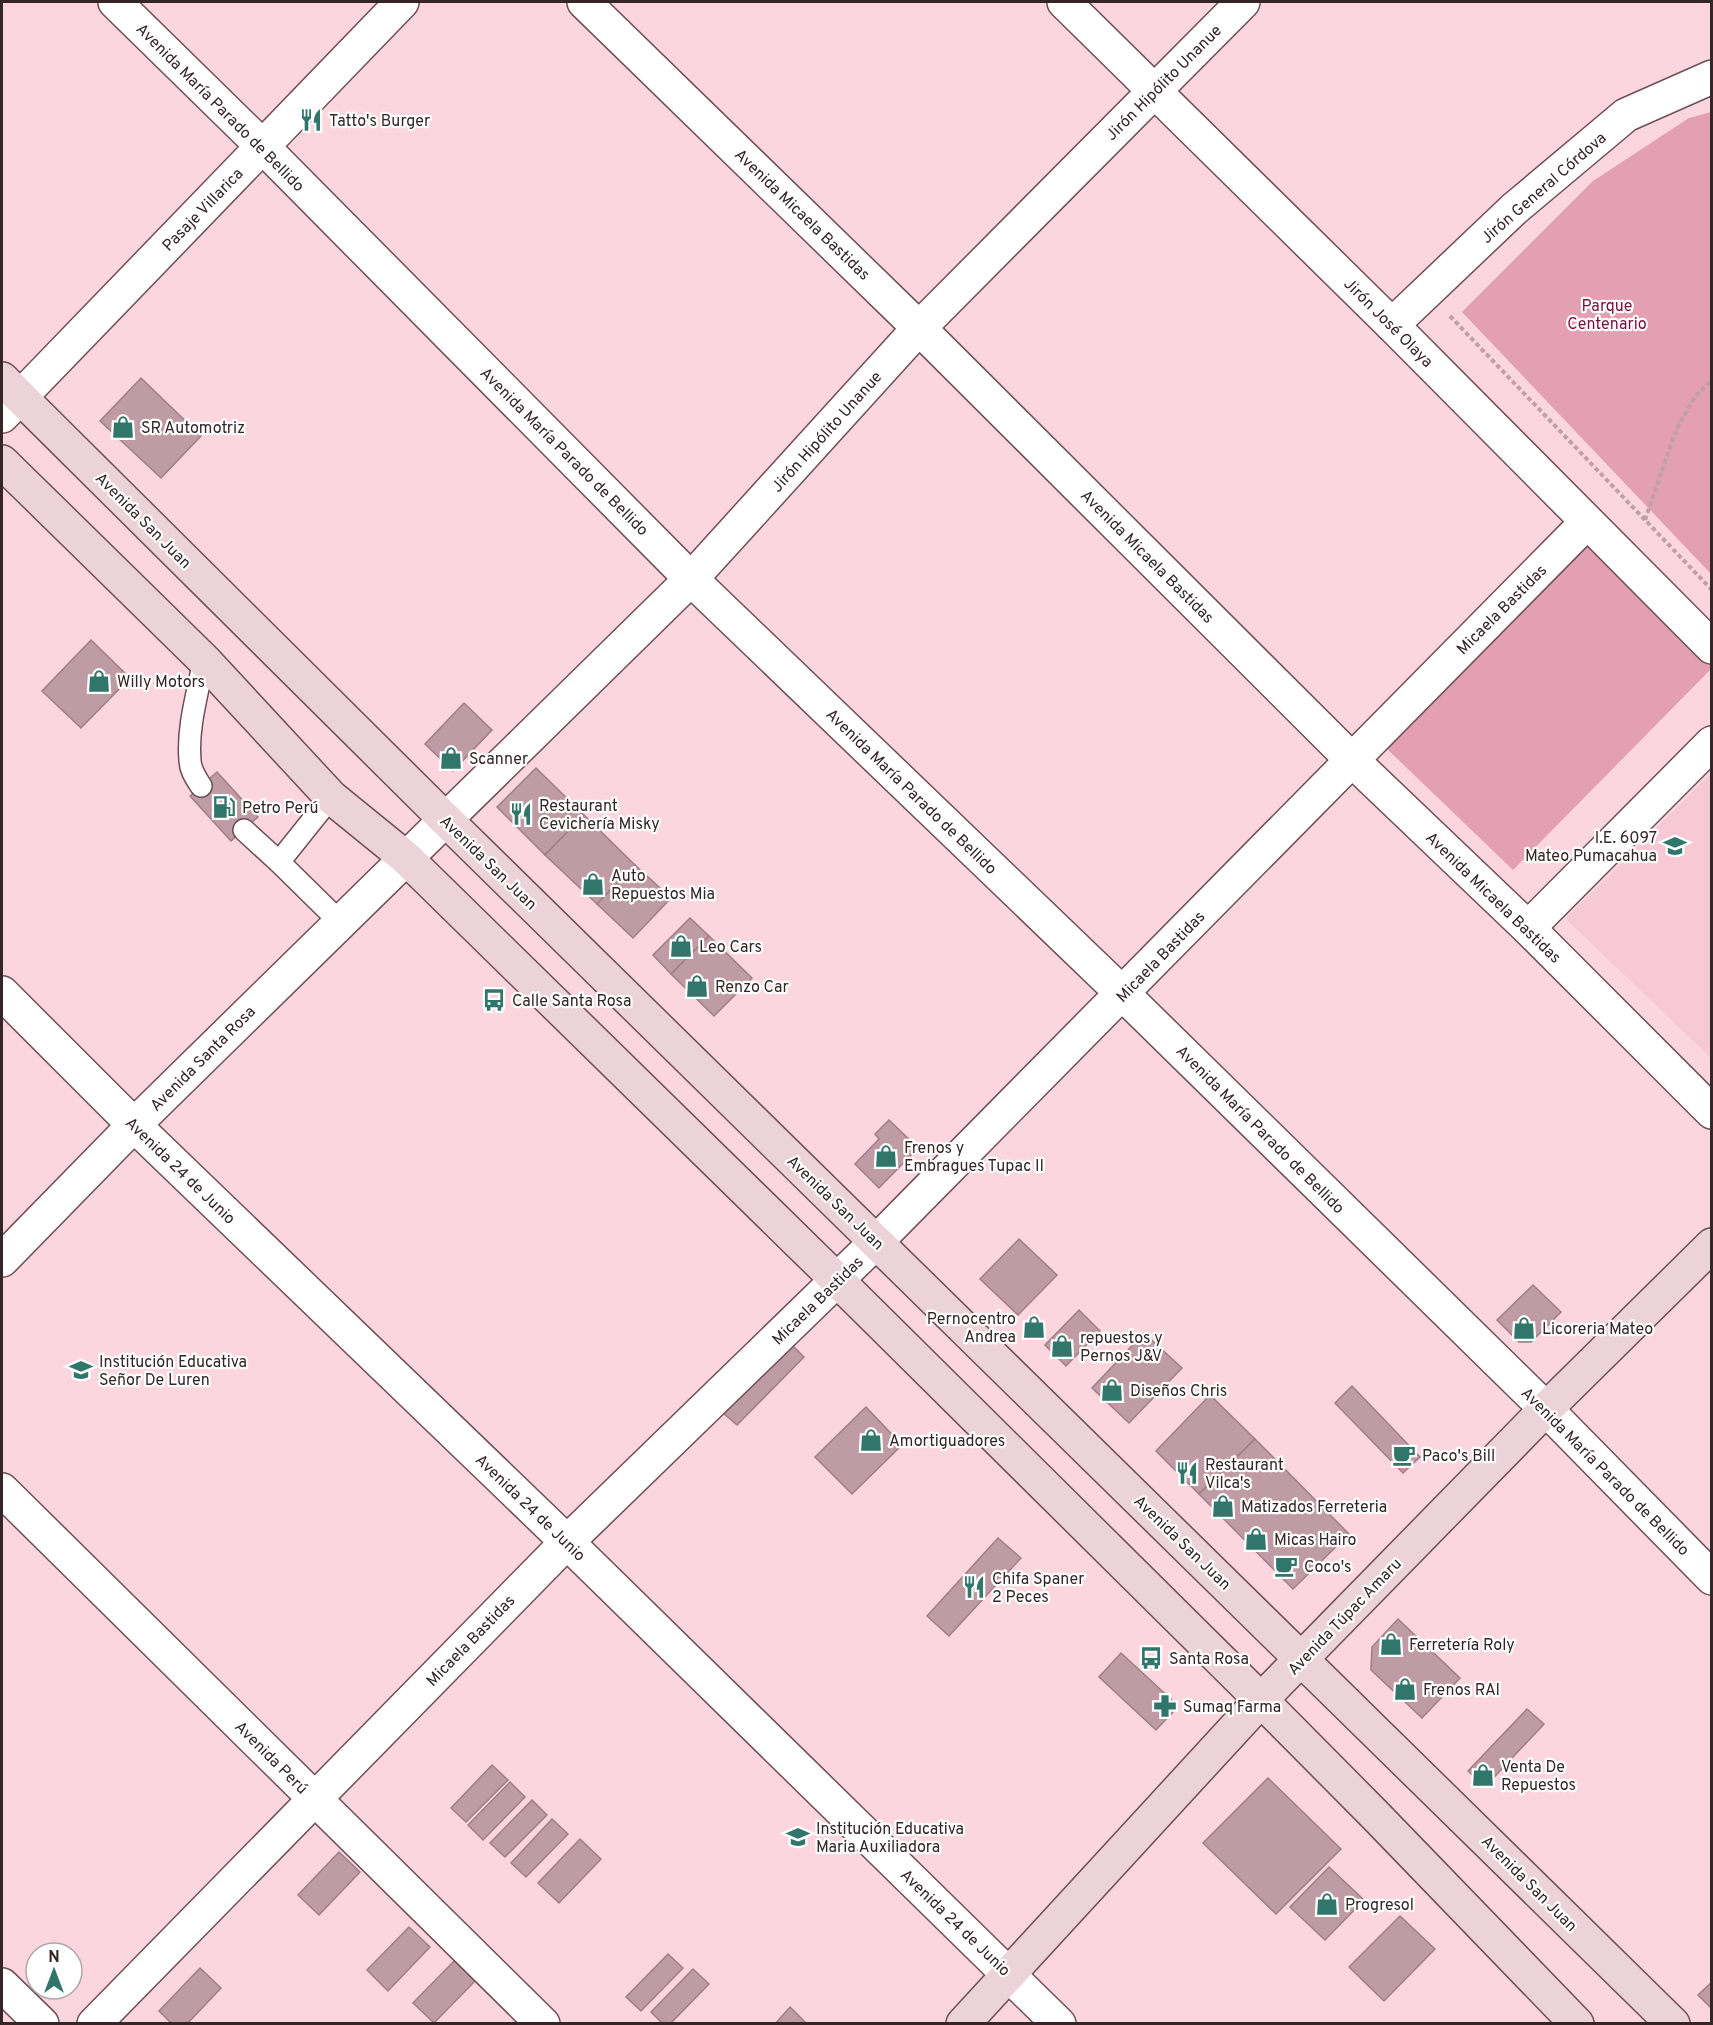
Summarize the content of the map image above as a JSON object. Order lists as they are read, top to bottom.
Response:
{
  "streets": {
    "main road": ["Avenida San Juan", "Avenida Túpac Amaru"],
    "street": [
      "Jirón Hipólito Unanue",
      "Avenida María Parado de Bellido",
      "Jirón General Córdova",
      "Pasaje Villarica",
      "Avenida Micaela Bastidas",
      "Jirón José Olaya",
      "Micaela Bastidas",
      "Avenida Santa Rosa",
      "Avenida 24 de Junio",
      "Avenida Perú"
    ]
  },
  "crossings": [
    ["Jirón Hipólito Unanue", "Avenida María Parado de Bellido"],
    ["Jirón Hipólito Unanue", "Avenida Micaela Bastidas"],
    ["Jirón Hipólito Unanue", "Jirón José Olaya"],
    ["Jirón Hipólito Unanue", "Avenida San Juan"],
    ["Jirón Hipólito Unanue", "Avenida Santa Rosa"],
    ["Avenida María Parado de Bellido", "Pasaje Villarica"],
    ["Avenida María Parado de Bellido", "Micaela Bastidas"],
    ["Avenida María Parado de Bellido", "Avenida Túpac Amaru"],
    ["Jirón General Córdova", "Jirón José Olaya"],
    ["Pasaje Villarica", "Avenida San Juan"],
    ["Avenida Micaela Bastidas", "Micaela Bastidas"],
    ["Jirón José Olaya", "Micaela Bastidas"],
    ["Avenida San Juan", "Micaela Bastidas"],
    ["Avenida San Juan", "Avenida Túpac Amaru"],
    ["Micaela Bastidas", "Avenida 24 de Junio"],
    ["Micaela Bastidas", "Avenida Perú"],
    ["Avenida Santa Rosa", "Avenida 24 de Junio"],
    ["Avenida 24 de Junio", "Avenida Túpac Amaru"]
  ],
  "parks": ["Parque Centenario"],
  "places": {
    "restaurant": [
      "Tatto's Burger",
      "Restaurant Cevichería Misky",
      "Restaurant Vilca's",
      "Chifa Spaner 2 Peces"
    ],
    "shop": [
      "SR Automotriz",
      "Willy Motors",
      "Scanner",
      "Auto Repuestos Mia",
      "Leo Cars",
      "Renzo Car",
      "Frenos y Embragues Tupac II",
      "Pernocentro Andrea",
      "Licoreria Mateo",
      "repuestos y Pernos J&V",
      "Diseños Chris",
      "Amortiguadores",
      "Matizados Ferreteria",
      "Micas Hairo",
      "Ferretería Roly",
      "Frenos RAI",
      "Venta De Repuestos",
      "Progresol"
    ],
    "fuel station": ["Petro Perú"],
    "school or university": ["I.E. 6097 Mateo Pumacahua", "Institución Educativa Señor De Luren", "Institución Educativa Maria Auxiliadora"],
    "bus stop": ["Calle Santa Rosa", "Santa Rosa"],
    "cafe": ["Paco's Bill", "Coco's"],
    "pharmacy": ["Sumaq Farma"]
  },
  "north": "top"
}
